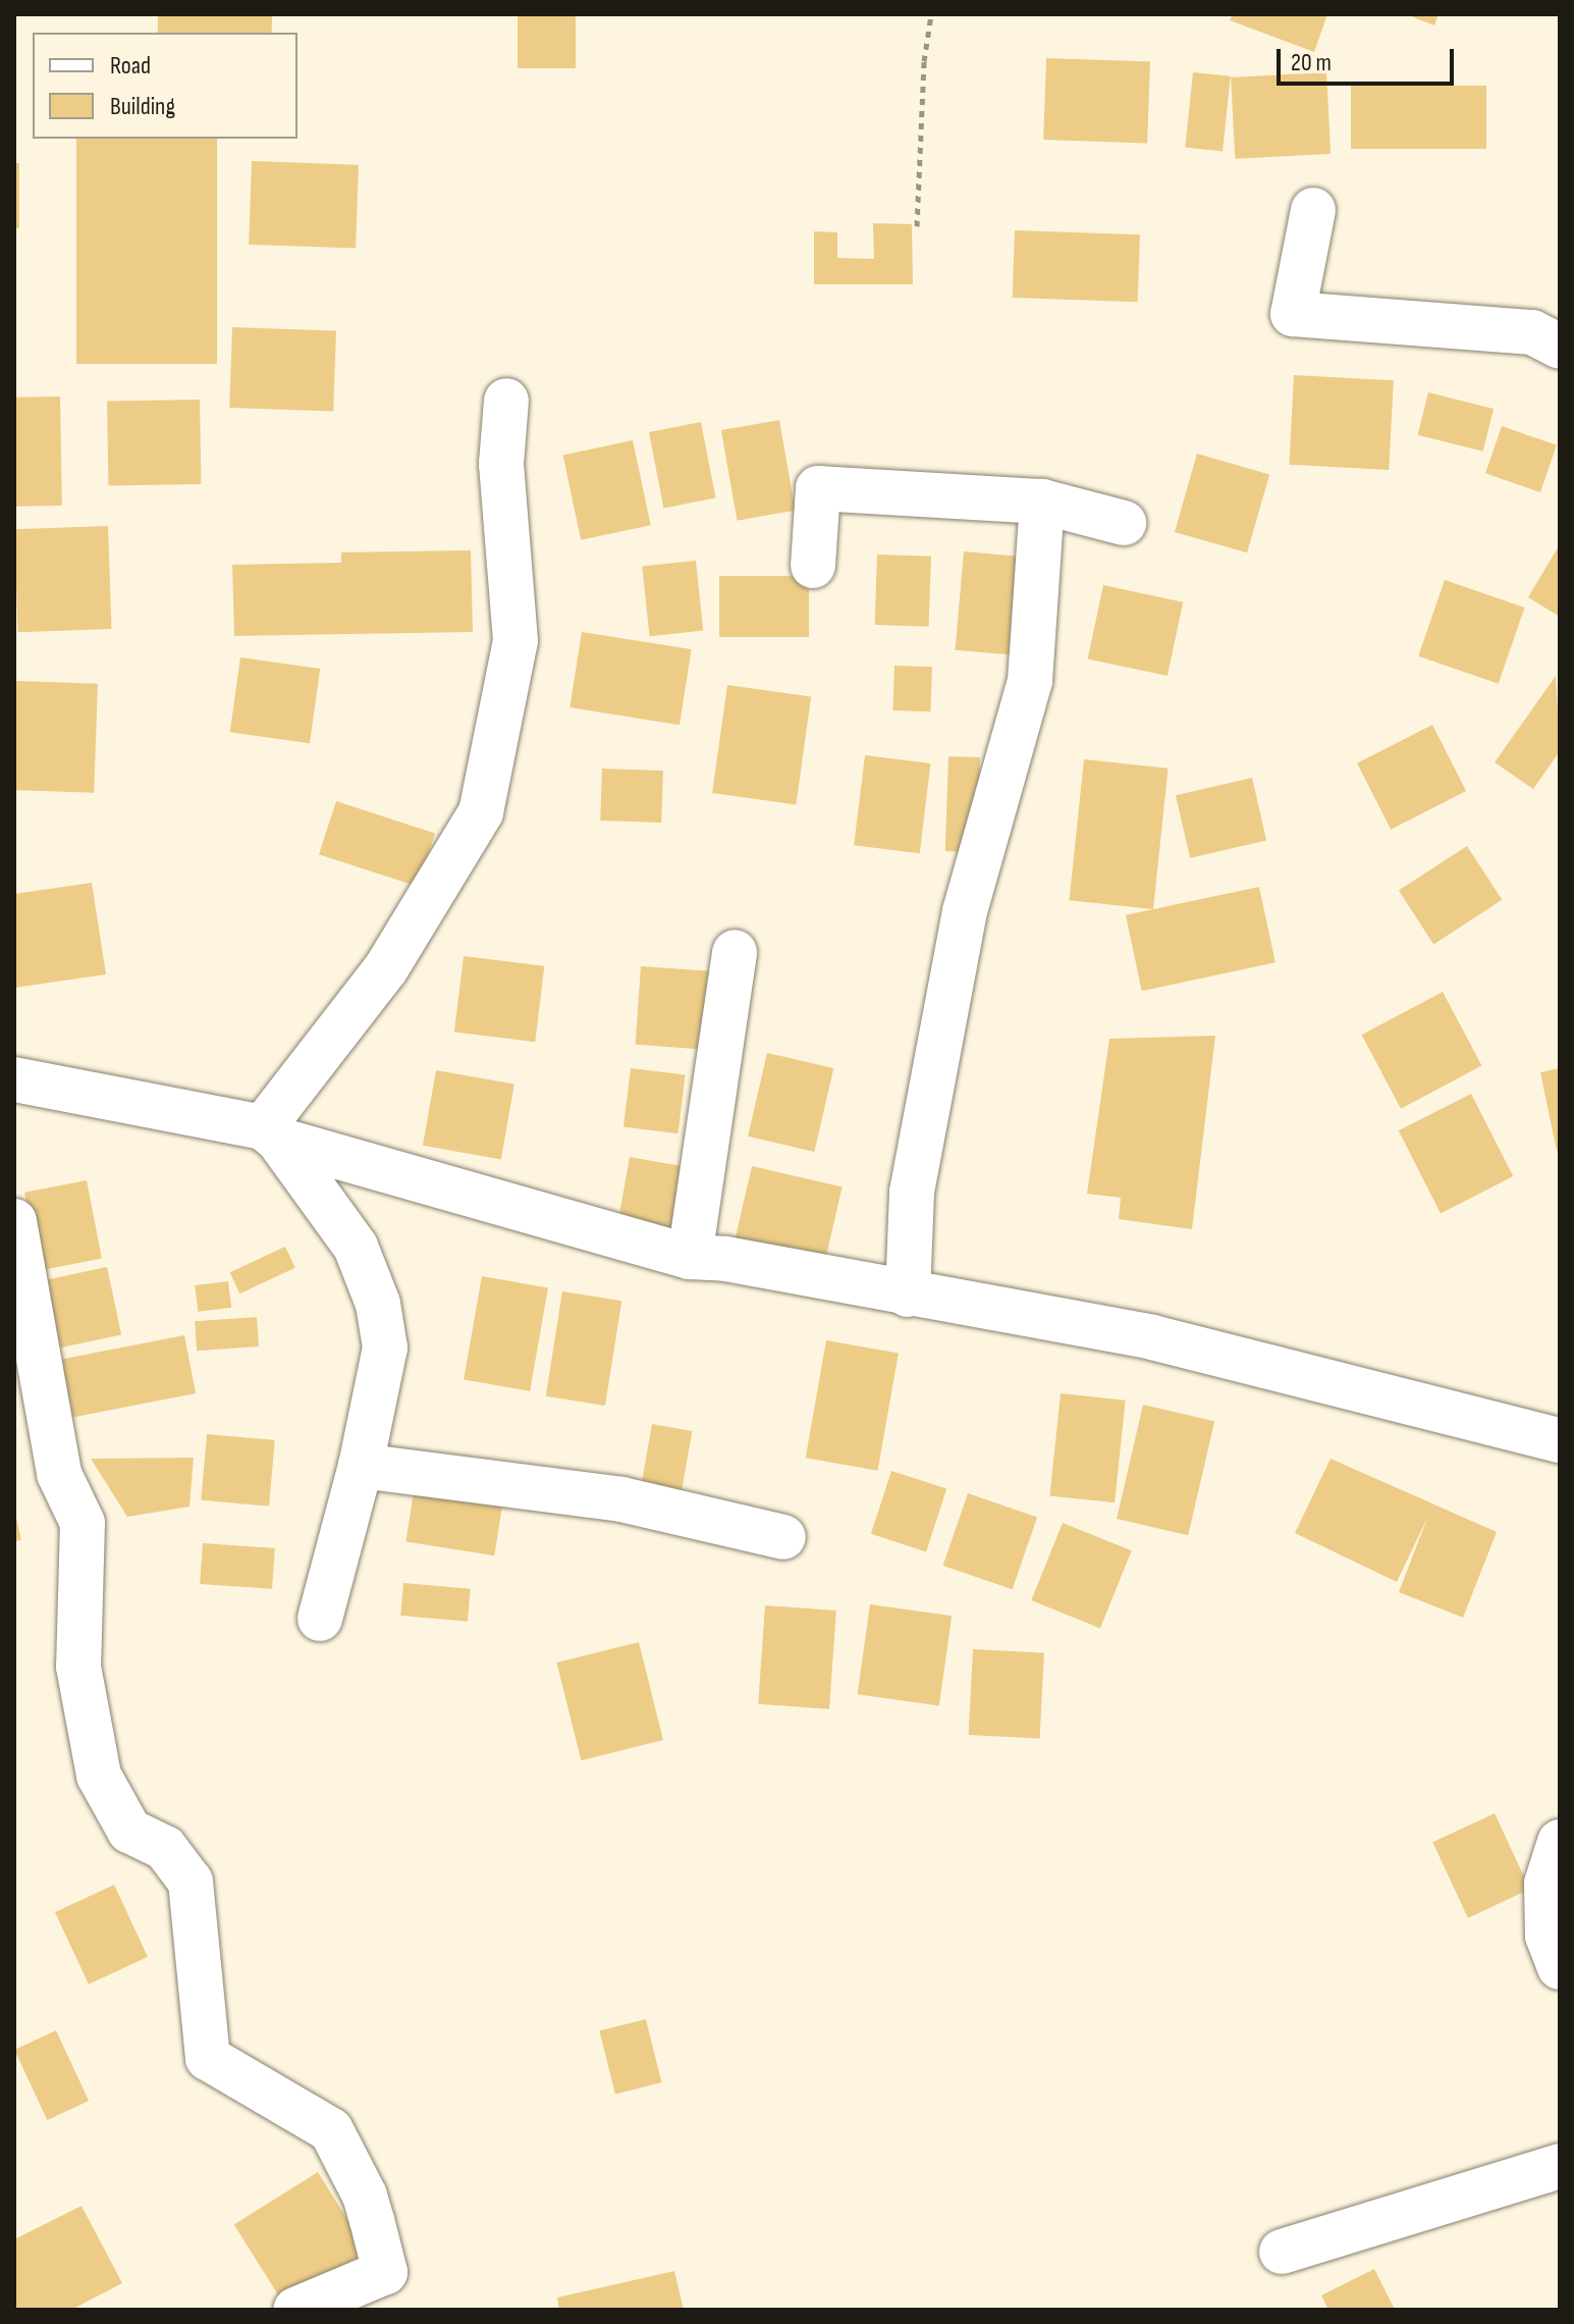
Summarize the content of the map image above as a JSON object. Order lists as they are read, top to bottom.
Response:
{
  "legend": ["Road", "Building"],
  "scale_bar": "20 m"
}
